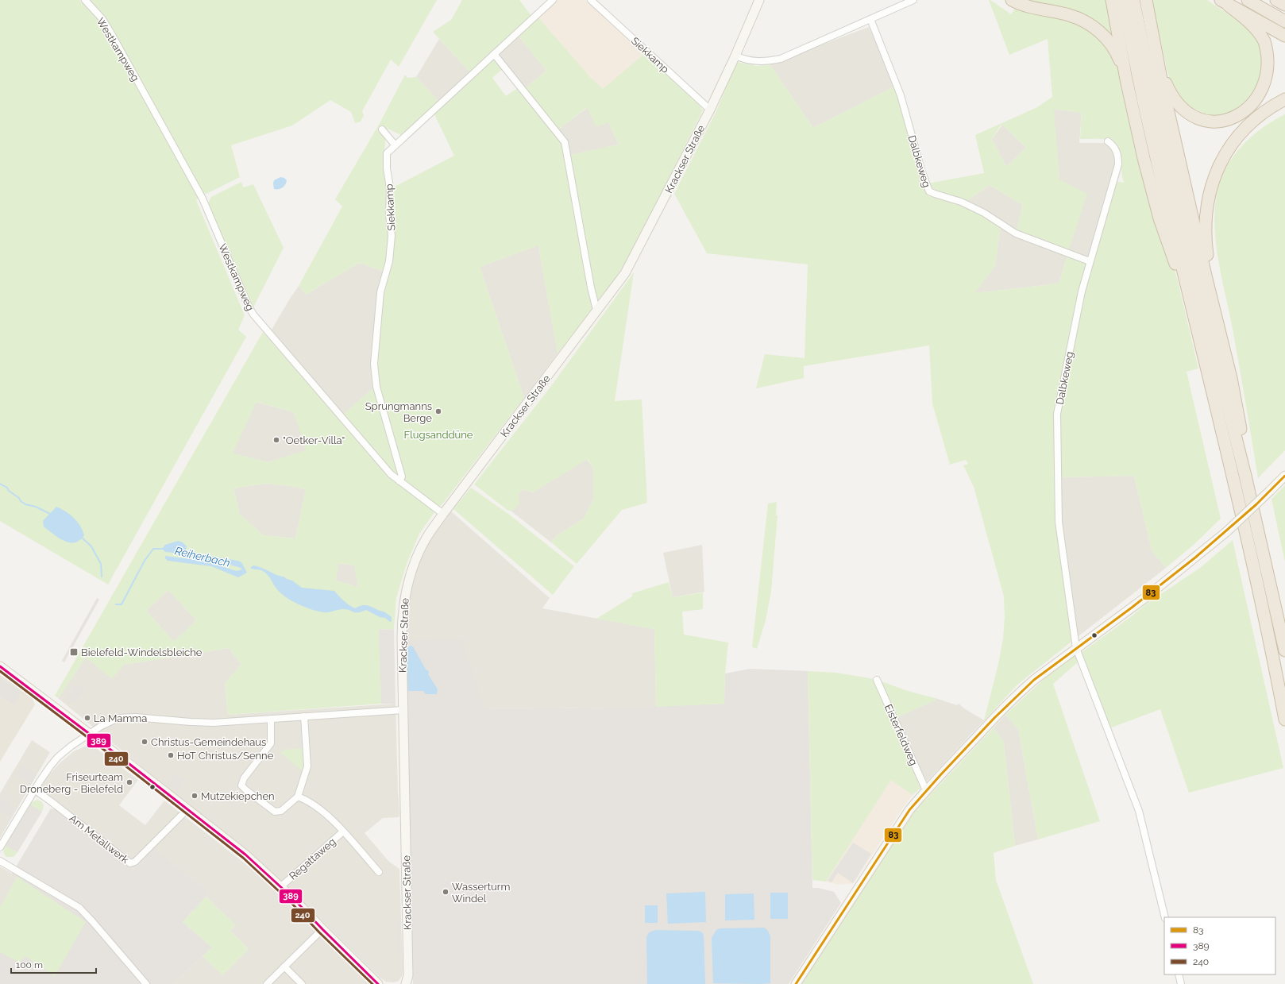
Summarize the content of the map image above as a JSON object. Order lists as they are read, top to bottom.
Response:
{
  "streets": {
    "street": [
      "Westkampweg",
      "Siekkamp",
      "Krackser Straße",
      "Dalbkeweg",
      "Eisterfeldweg",
      "Am Metallwerk",
      "Regattaweg"
    ]
  },
  "crossings": [
    ["Westkampweg", "Siekkamp"],
    ["Westkampweg", "Krackser Straße"],
    ["Siekkamp", "Krackser Straße"]
  ],
  "water": ["Reiherbach"],
  "parks": ["Flugsanddüne"],
  "places": {
    "other": [
      "Sprungmanns Berge",
      "\"Oetker-Villa\"",
      "La Mamma",
      "Christus-Gemeindehaus",
      "HoT Christus/Senne",
      "Friseurteam Droneberg - Bielefeld",
      "Mutzekiepchen",
      "Wasserturm Windel"
    ],
    "transit": ["Bielefeld-Windelsbleiche"]
  },
  "lines": ["transit line 83", "transit line 389", "transit line 240"],
  "legend": ["83", "389", "240"],
  "scale_bar": "100 m"
}
